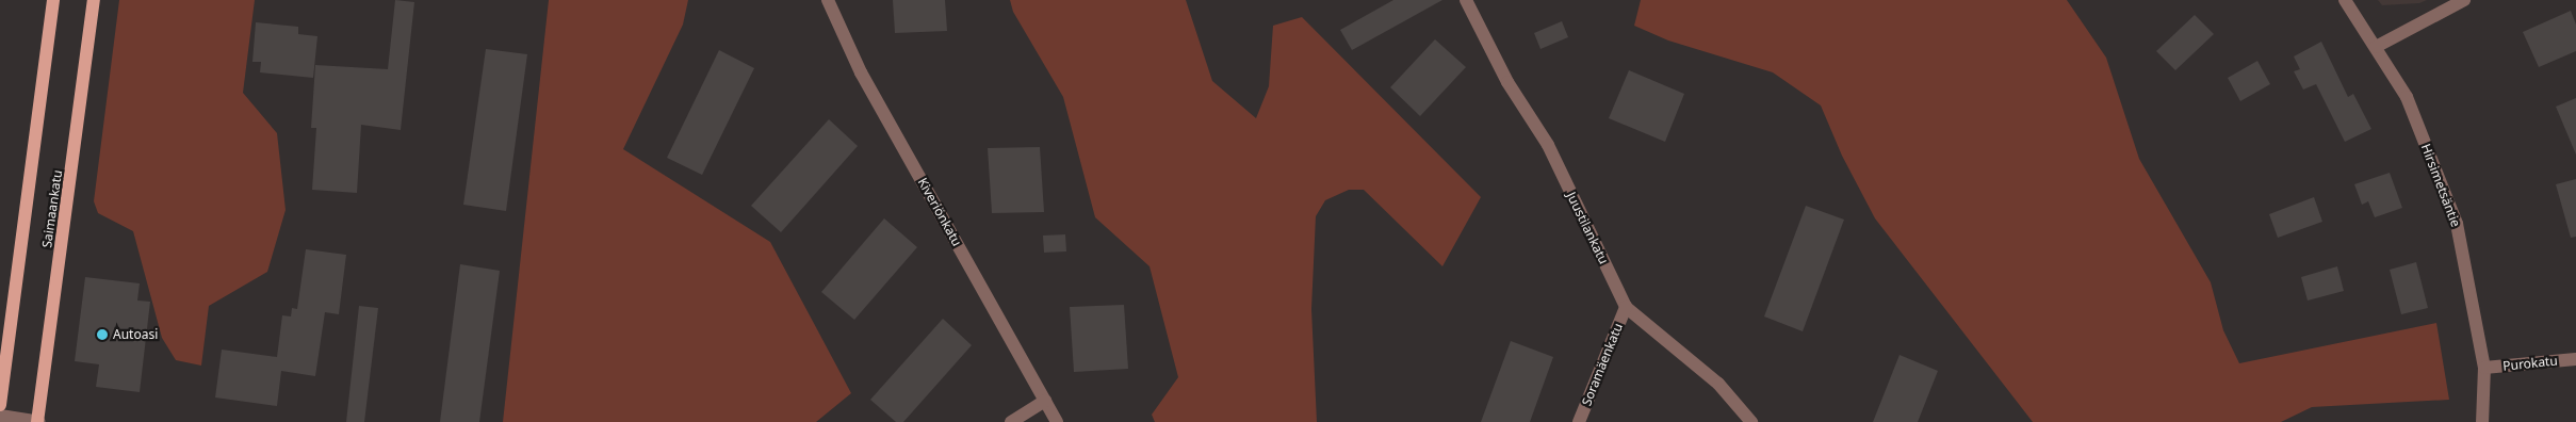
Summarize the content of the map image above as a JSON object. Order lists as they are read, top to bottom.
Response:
{
  "streets": {
    "main road": ["Saimaankatu"],
    "street": [
      "Hirsimetsäntie",
      "Kiveriönkatu",
      "Juustilankatu",
      "Purokatu",
      "Soramäenkatu"
    ]
  },
  "crossings": [
    ["Hirsimetsäntie", "Purokatu"],
    ["Juustilankatu", "Soramäenkatu"]
  ],
  "places": ["Autoasi"]
}
